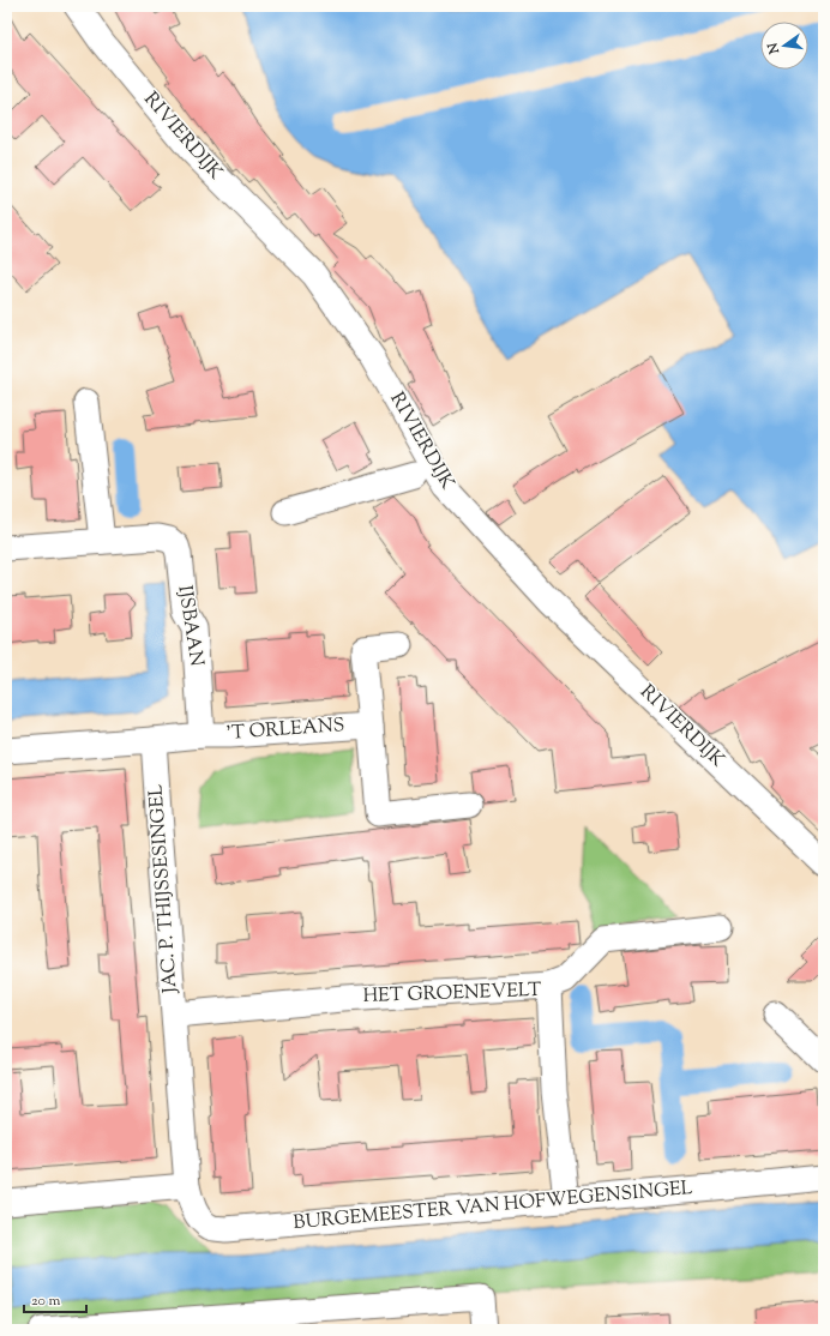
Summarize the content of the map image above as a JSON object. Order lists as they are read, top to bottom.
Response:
{
  "streets": {
    "street": [
      "RIVIERDIJK",
      "IJSBAAN",
      "'T ORLEANS",
      "JAC. P. THIJSSESINGEL",
      "HET GROENEVELT",
      "BURGEMEESTER VAN HOFWEGENSINGEL"
    ]
  },
  "crossings": [
    ["IJSBAAN", "'T ORLEANS"],
    ["JAC. P. THIJSSESINGEL", "HET GROENEVELT"],
    ["JAC. P. THIJSSESINGEL", "BURGEMEESTER VAN HOFWEGENSINGEL"],
    ["HET GROENEVELT", "BURGEMEESTER VAN HOFWEGENSINGEL"]
  ],
  "scale_bar": "20 m",
  "north": "left"
}
